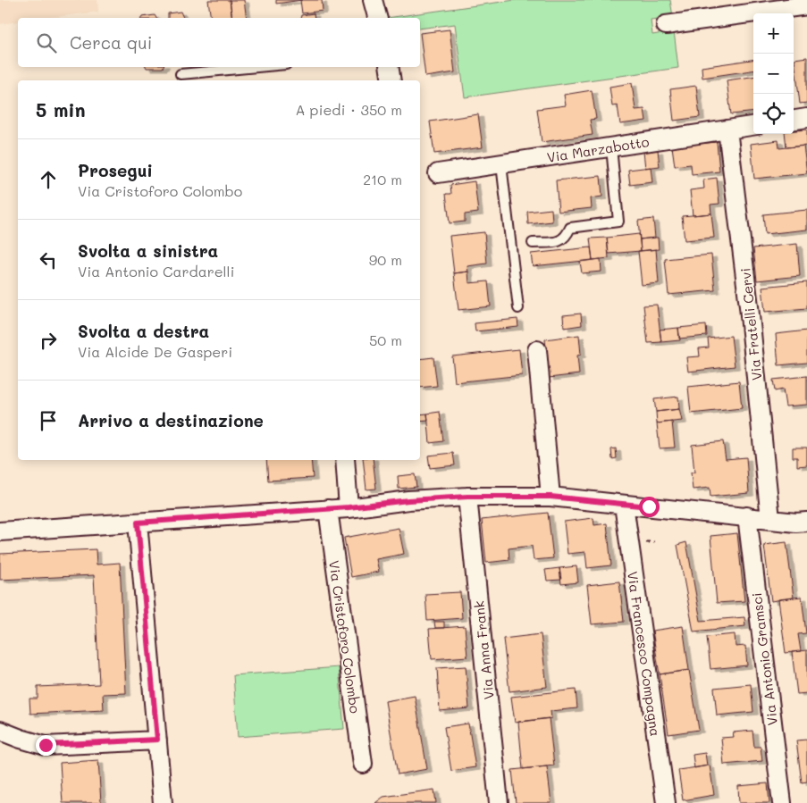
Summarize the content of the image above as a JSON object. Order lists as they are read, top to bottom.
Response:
{
  "streets": {
    "street": [
      "Via Marzabotto",
      "Via Fratelli Cervi",
      "Via Cristoforo Colombo",
      "Via Anna Frank",
      "Via Francesco Compagna",
      "Via Antonio Gramsci"
    ]
  },
  "crossings": [
    ["Via Marzabotto", "Via Fratelli Cervi"]
  ],
  "page": {
    "map_buttons": ["+", "−"],
    "search": "Cerca qui",
    "heading": ["5 min", "A piedi · 350 m"],
    "list": [
      ["Prosegui", "Via Cristoforo Colombo", "210 m"],
      ["Svolta a sinistra", "Via Antonio Cardarelli", "90 m"],
      ["Svolta a destra", "Via Alcide De Gasperi", "50 m"],
      "Arrivo a destinazione"
    ]
  }
}
